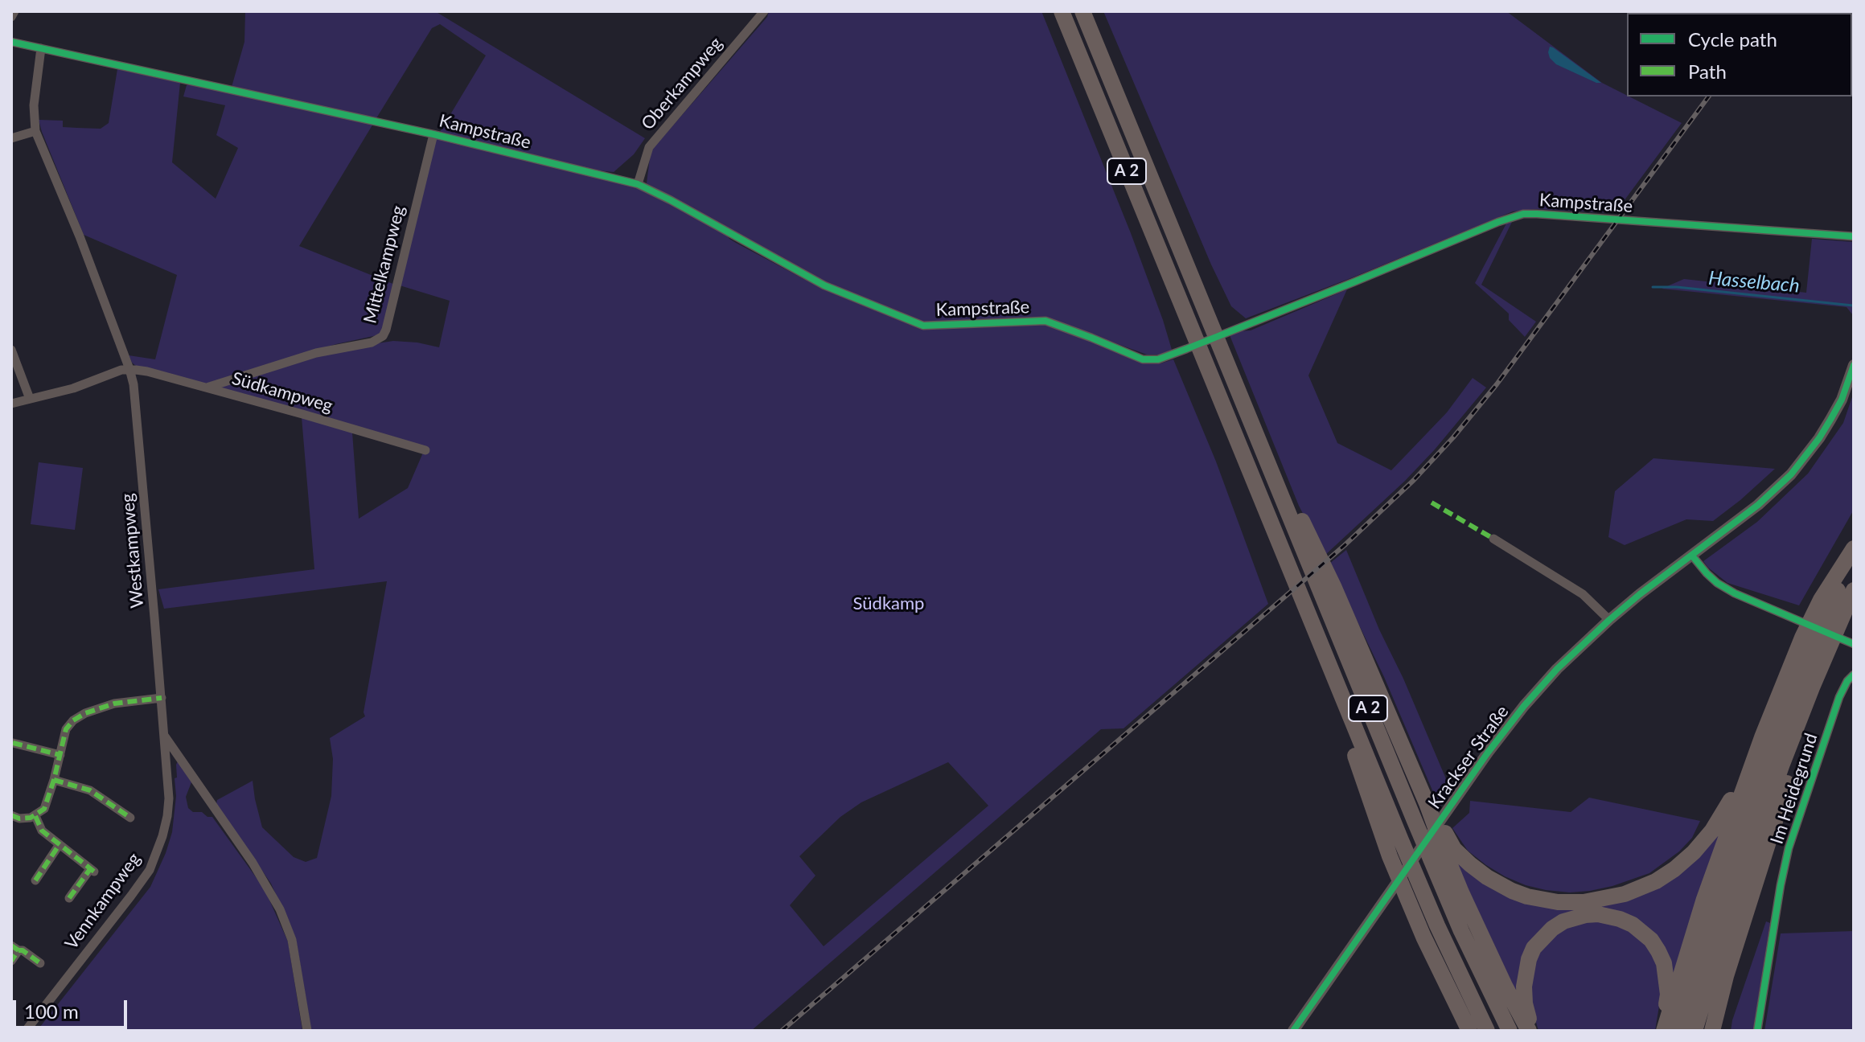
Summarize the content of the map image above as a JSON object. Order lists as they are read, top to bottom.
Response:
{
  "streets": {
    "highway": ["A 2"],
    "street": [
      "Oberkampweg",
      "Kampstraße",
      "Mittelkampweg",
      "Südkampweg",
      "Westkampweg",
      "Krackser Straße",
      "Im Heidegrund",
      "Vennkampweg"
    ]
  },
  "crossings": [
    ["Oberkampweg", "Kampstraße"],
    ["Kampstraße", "Mittelkampweg"],
    ["Kampstraße", "Westkampweg"],
    ["Mittelkampweg", "Südkampweg"],
    ["Südkampweg", "Westkampweg"],
    ["Westkampweg", "Vennkampweg"]
  ],
  "water": ["Hasselbach"],
  "parks": ["Südkamp"],
  "legend": ["Cycle path", "Path"],
  "scale_bar": "100 m"
}
